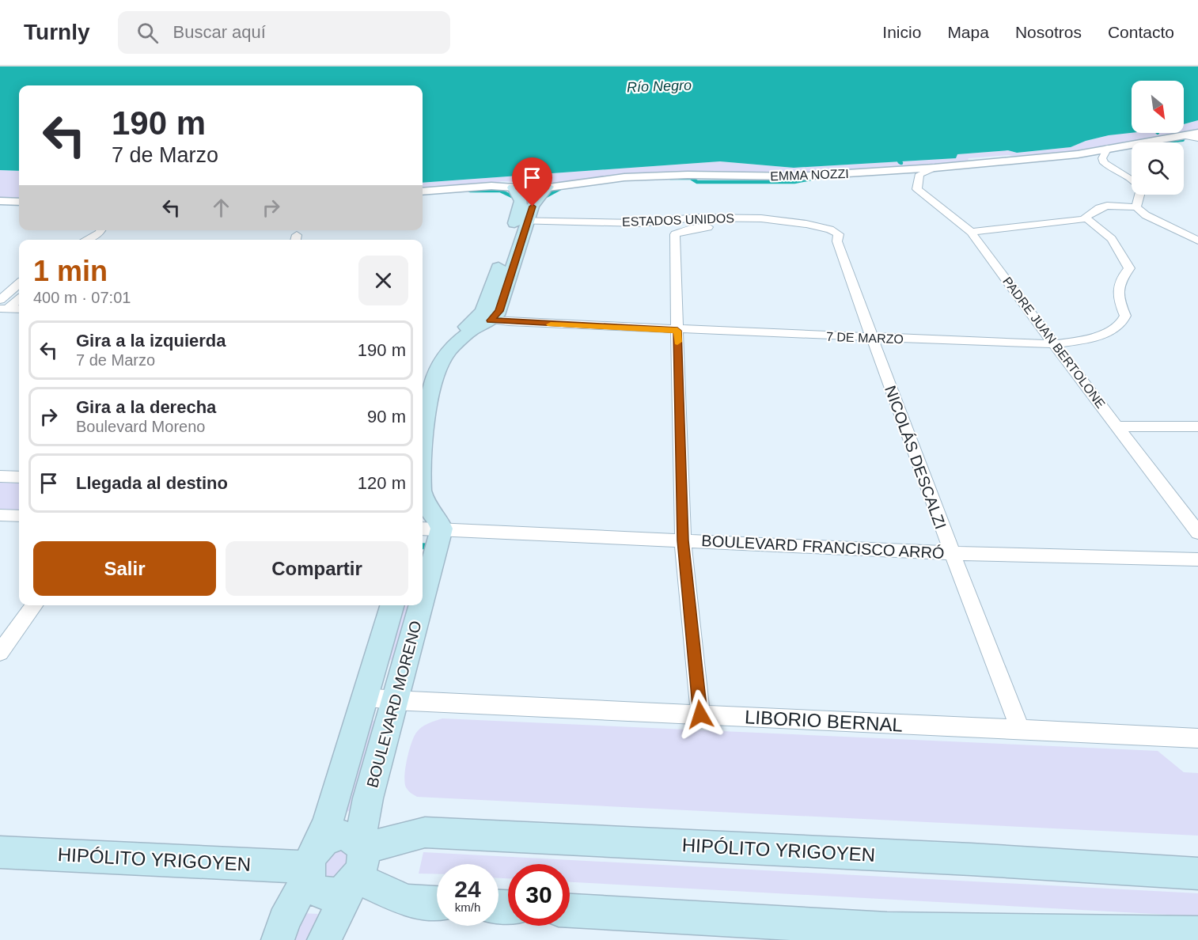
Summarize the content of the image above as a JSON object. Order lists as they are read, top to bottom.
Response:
{
  "streets": {
    "main road": ["BOULEVARD MORENO", "HIPÓLITO YRIGOYEN"],
    "street": [
      "EMMA NOZZI",
      "ESTADOS UNIDOS",
      "7 DE MARZO",
      "PADRE JUAN BERTOLONE",
      "NICOLÁS DESCALZI",
      "BOULEVARD FRANCISCO ARRÓ",
      "LIBORIO BERNAL"
    ]
  },
  "crossings": [
    ["EMMA NOZZI", "PADRE JUAN BERTOLONE"],
    ["ESTADOS UNIDOS", "NICOLÁS DESCALZI"],
    ["7 DE MARZO", "PADRE JUAN BERTOLONE"],
    ["7 DE MARZO", "NICOLÁS DESCALZI"],
    ["NICOLÁS DESCALZI", "BOULEVARD FRANCISCO ARRÓ"],
    ["NICOLÁS DESCALZI", "LIBORIO BERNAL"],
    ["BOULEVARD FRANCISCO ARRÓ", "BOULEVARD MORENO"],
    ["BOULEVARD MORENO", "LIBORIO BERNAL"],
    ["BOULEVARD MORENO", "HIPÓLITO YRIGOYEN"]
  ],
  "water": ["Río Negro"],
  "north": "bottom right",
  "page": {
    "header": "Turnly",
    "search": "Buscar aquí",
    "nav": [
      "Inicio",
      "Mapa",
      "Nosotros",
      "Contacto"
    ],
    "turn": ["190 m", "7 de Marzo"],
    "heading": ["1 min", "400 m · 07:01"],
    "list": [
      {
        "name": "Gira a la izquierda",
        "note": "7 de Marzo",
        "value": "190 m"
      },
      {
        "name": "Gira a la derecha",
        "note": "Boulevard Moreno",
        "value": "90 m"
      },
      {
        "name": "Llegada al destino",
        "value": "120 m"
      }
    ],
    "buttons": ["Salir", "Compartir"],
    "speed": "24 km/h",
    "limit": "30"
  }
}
